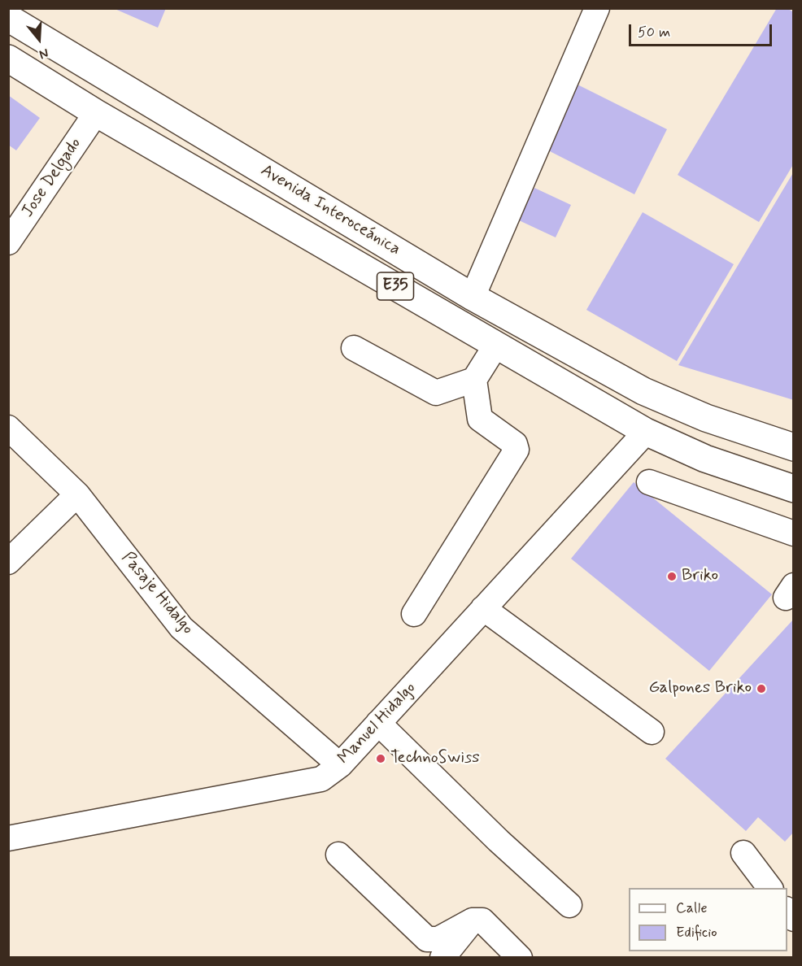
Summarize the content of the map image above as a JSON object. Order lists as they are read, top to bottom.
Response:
{
  "streets": {
    "highway": ["Avenida Interoceánica", "E35"],
    "street": ["Jose Delgado", "Pasaje Hidalgo", "Manuel Hidalgo"]
  },
  "crossings": [
    ["Jose Delgado", "Avenida Interoceánica"],
    ["Avenida Interoceánica", "Manuel Hidalgo"],
    ["Pasaje Hidalgo", "Manuel Hidalgo"]
  ],
  "places": ["Briko", "Galpones Briko", "TechnoSwiss"],
  "legend": ["Calle", "Edificio"],
  "scale_bar": "50 m",
  "north": "bottom"
}
